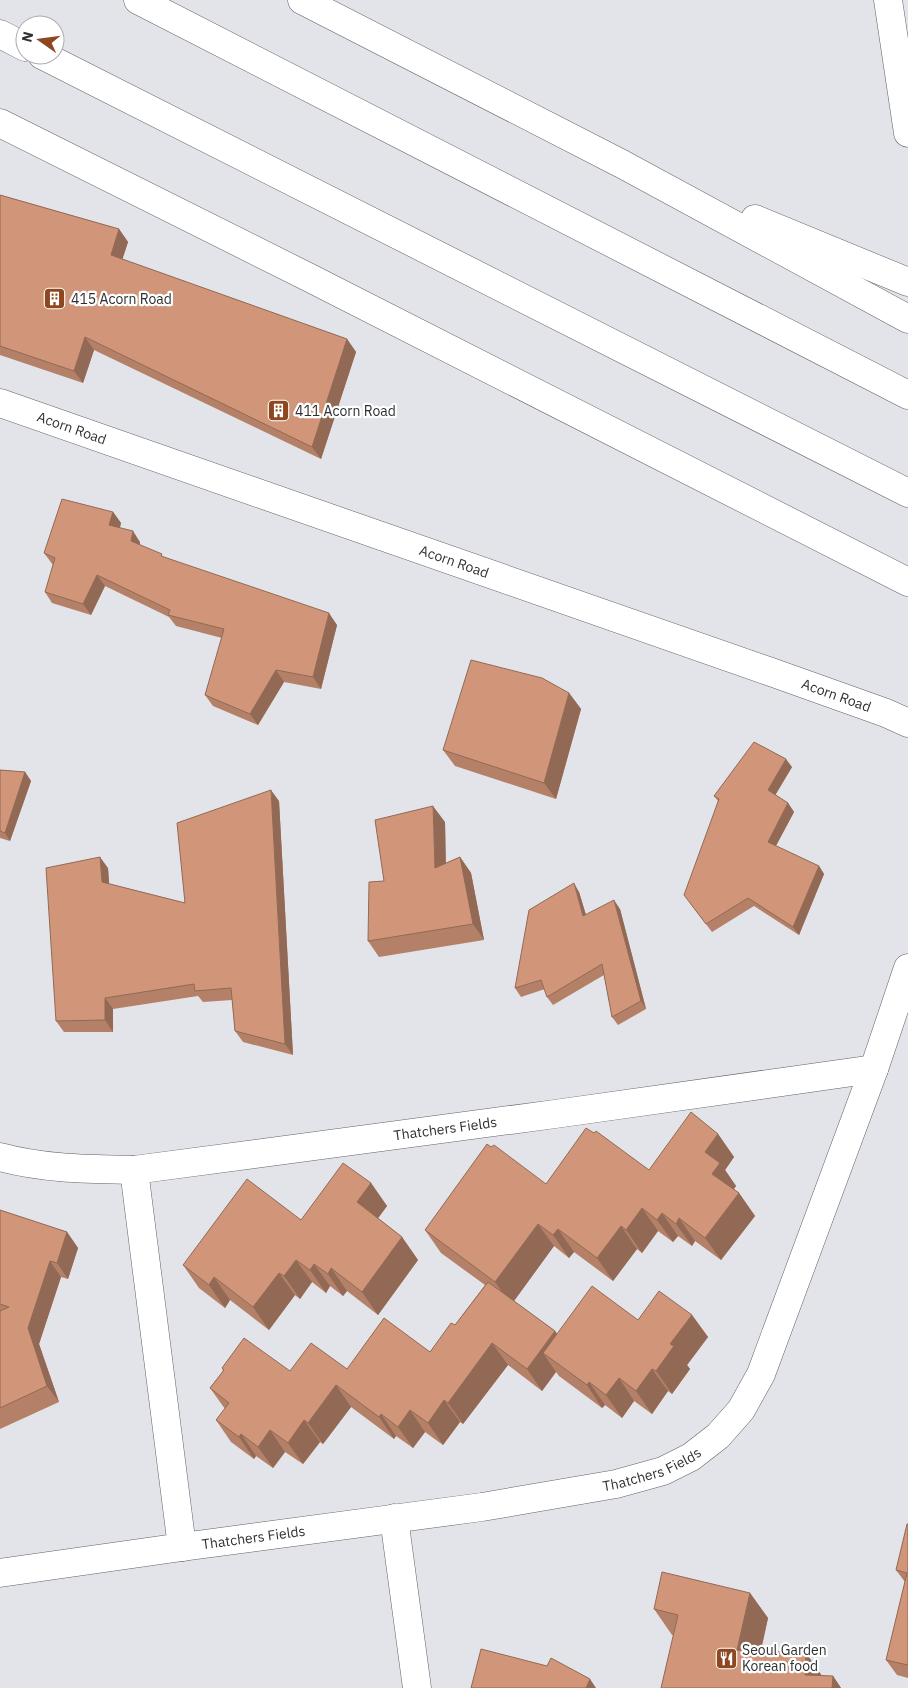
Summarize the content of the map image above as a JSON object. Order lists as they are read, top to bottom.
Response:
{
  "streets": {
    "main road": ["Acorn Road", "Thatchers Fields"]
  },
  "places": {
    "building": ["415 Acorn Road", "411 Acorn Road"],
    "restaurant": ["Seoul Garden Korean food"]
  },
  "north": "left"
}
